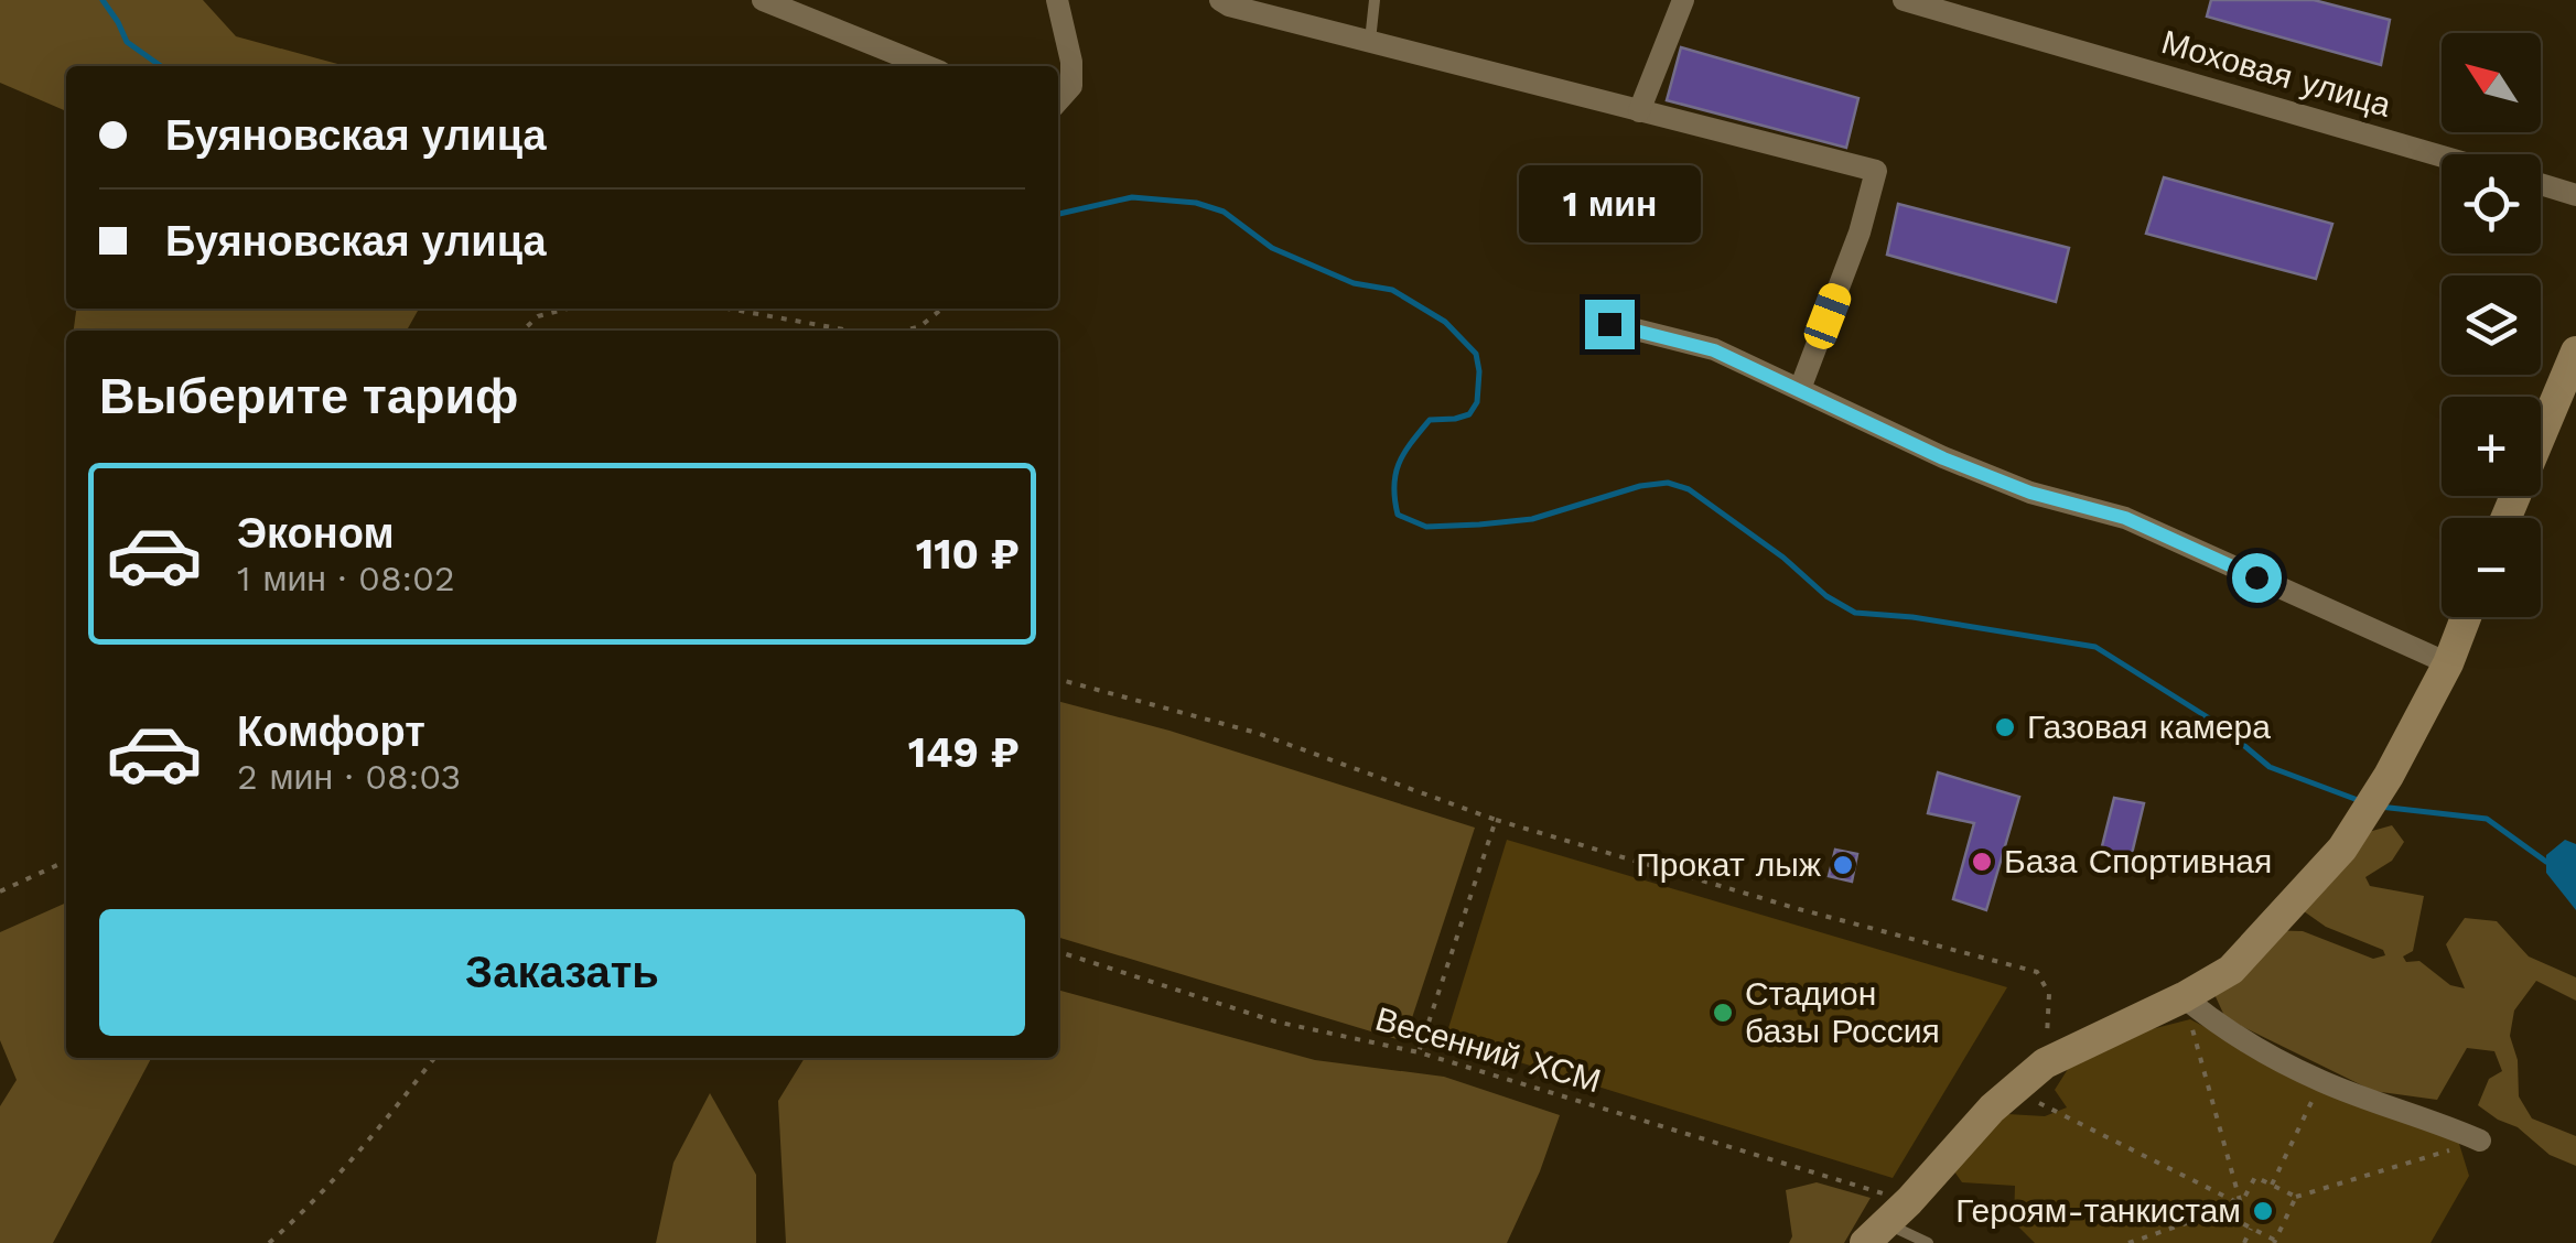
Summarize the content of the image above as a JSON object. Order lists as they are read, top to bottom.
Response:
{
  "streets": {
    "street": ["Моховая улица"],
    "path": ["Весенний ХСМ"]
  },
  "places": [
    "Газовая камера",
    "База Спортивная",
    "Прокат лыж",
    "Стадион базы Россия",
    "Героям-танкистам"
  ],
  "north": "top left",
  "page": {
    "map_buttons": ["+", "−"],
    "banner": ["Буяновская улица", "Буяновская улица"],
    "bubble": "1 мин",
    "heading": "Выберите тариф",
    "list": [
      {
        "name": "Эконом",
        "note": "1 мин · 08:02",
        "value": "110 ₽"
      },
      {
        "name": "Комфорт",
        "note": "2 мин · 08:03",
        "value": "149 ₽"
      }
    ],
    "buttons": "Заказать"
  }
}
